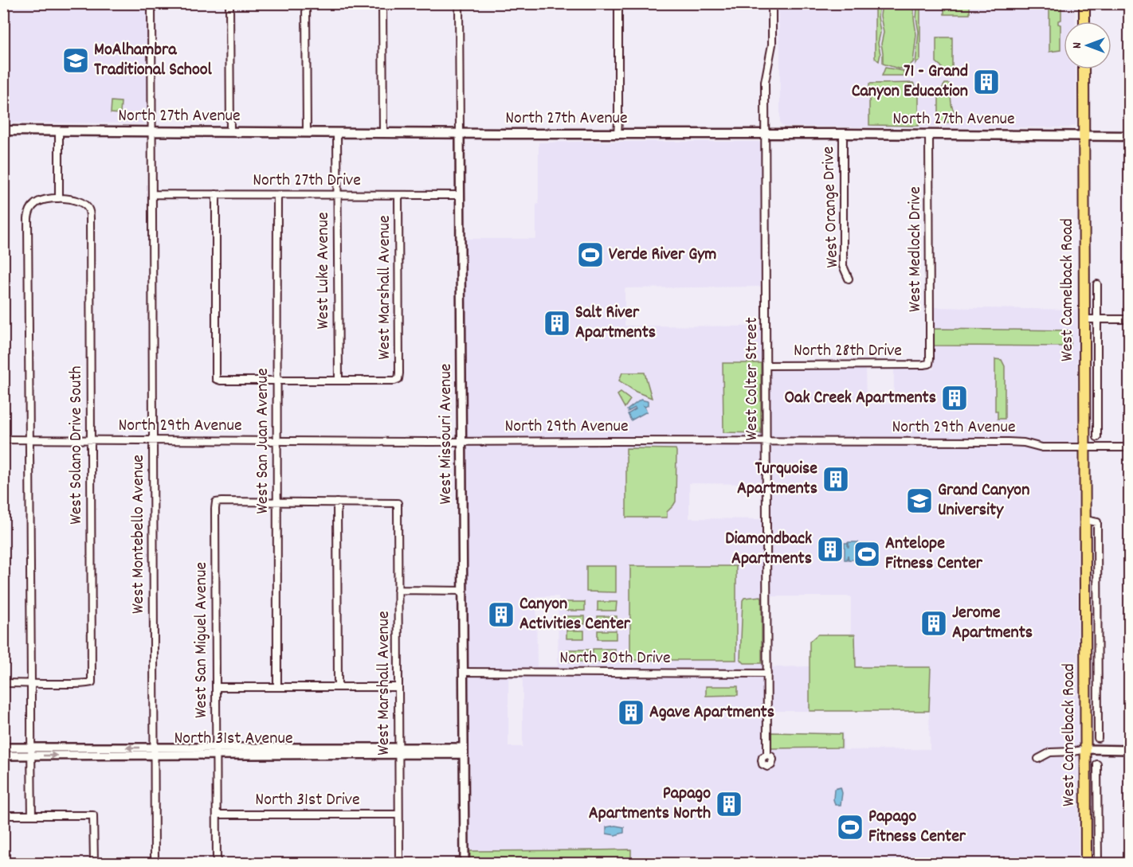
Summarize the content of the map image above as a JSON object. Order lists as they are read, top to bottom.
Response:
{
  "streets": {
    "main road": ["North 27th Avenue", "West Camelback Road"],
    "street": [
      "North 27th Drive",
      "West Orange Drive",
      "West Medlock Drive",
      "West Luke Avenue",
      "West Marshall Avenue",
      "North 28th Drive",
      "West Colter Street",
      "North 29th Avenue",
      "West Missouri Avenue",
      "West San Juan Avenue",
      "West Solano Drive South",
      "West Montebello Avenue",
      "West San Miguel Avenue",
      "North 30th Drive",
      "North 31st Avenue",
      "North 31st Drive"
    ]
  },
  "crossings": [
    ["North 27th Avenue", "West Orange Drive"],
    ["North 27th Avenue", "West Medlock Drive"],
    ["North 27th Avenue", "West Luke Avenue"],
    ["North 27th Avenue", "West Camelback Road"],
    ["North 27th Avenue", "West Colter Street"],
    ["North 27th Avenue", "West Missouri Avenue"],
    ["North 27th Avenue", "West Montebello Avenue"],
    ["North 27th Drive", "West Luke Avenue"],
    ["North 27th Drive", "West Marshall Avenue"],
    ["North 27th Drive", "West Missouri Avenue"],
    ["North 27th Drive", "West San Juan Avenue"],
    ["North 27th Drive", "West Montebello Avenue"],
    ["West Medlock Drive", "North 28th Drive"],
    ["West Luke Avenue", "West Marshall Avenue"],
    ["West Marshall Avenue", "North 31st Avenue"],
    ["West Marshall Avenue", "North 31st Drive"],
    ["West Camelback Road", "North 29th Avenue"],
    ["North 28th Drive", "West Colter Street"],
    ["West Colter Street", "North 29th Avenue"],
    ["West Colter Street", "North 30th Drive"],
    ["North 29th Avenue", "West Missouri Avenue"],
    ["North 29th Avenue", "West San Juan Avenue"],
    ["North 29th Avenue", "West Solano Drive South"],
    ["North 29th Avenue", "West Montebello Avenue"],
    ["West Missouri Avenue", "North 30th Drive"],
    ["West Missouri Avenue", "North 31st Avenue"],
    ["West San Juan Avenue", "West San Miguel Avenue"],
    ["West Montebello Avenue", "North 31st Avenue"],
    ["West San Miguel Avenue", "North 31st Avenue"],
    ["West San Miguel Avenue", "North 31st Drive"]
  ],
  "places": {
    "school or university": ["MoAlhambra Traditional School", "Grand Canyon University"],
    "building": [
      "71 - Grand Canyon Education",
      "Salt River Apartments",
      "Oak Creek Apartments",
      "Turquoise Apartments",
      "Diamondback Apartments",
      "Canyon Activities Center",
      "Jerome Apartments",
      "Agave Apartments",
      "Papago Apartments North"
    ],
    "sports": ["Verde River Gym", "Antelope Fitness Center", "Papago Fitness Center"]
  },
  "north": "left"
}
